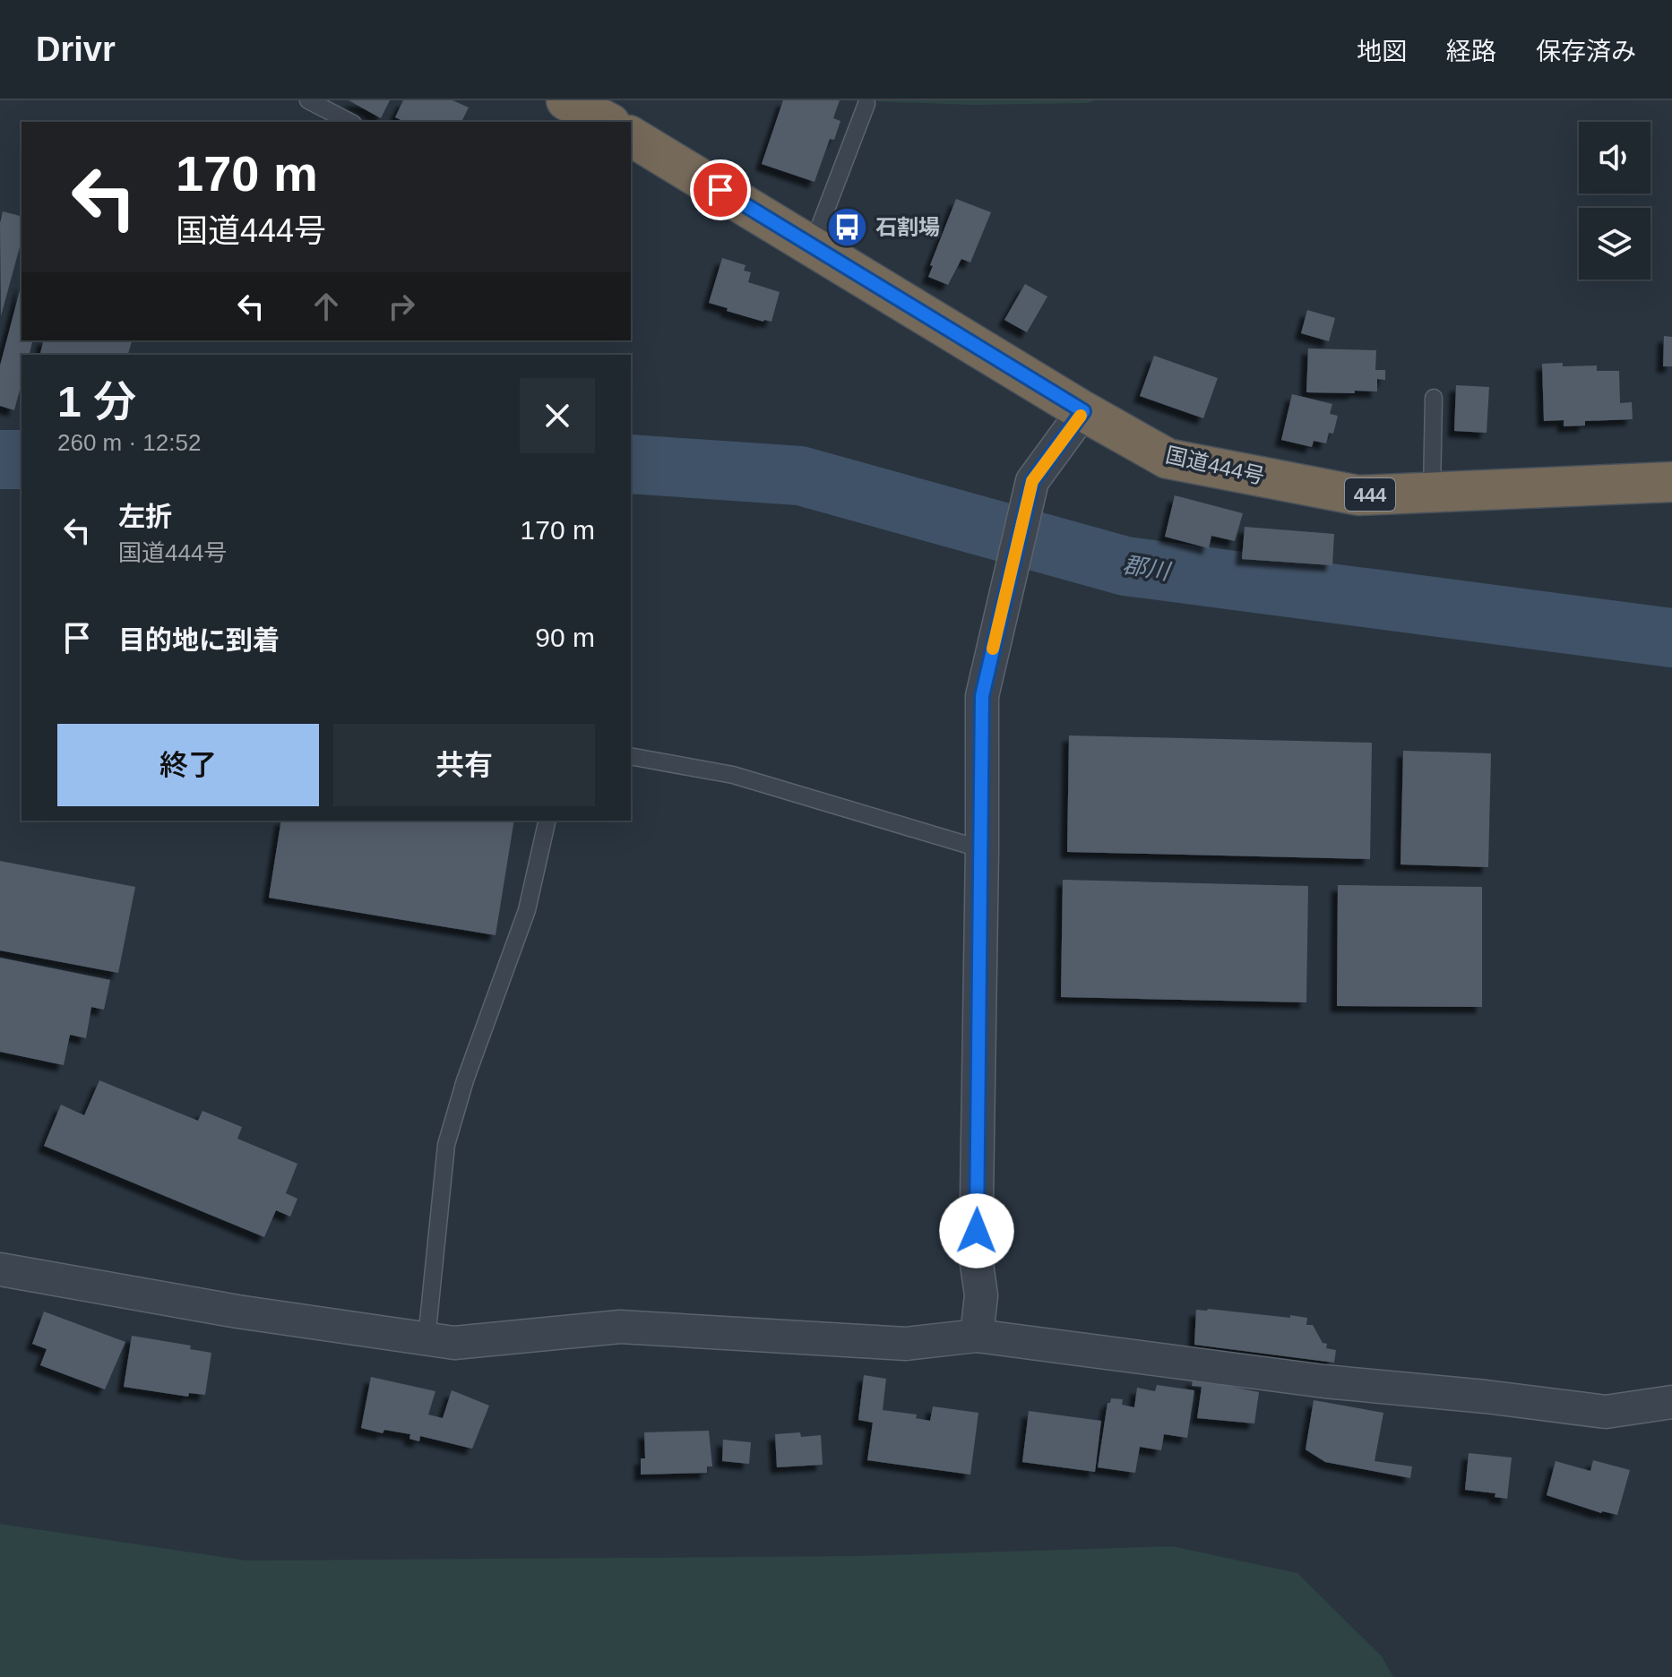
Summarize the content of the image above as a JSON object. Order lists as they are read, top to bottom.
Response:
{
  "streets": {
    "highway": ["国道444号", "444"]
  },
  "water": ["郡川"],
  "places": {
    "bus stop": ["石割場"]
  },
  "page": {
    "header": "Drivr",
    "nav": ["地図", "経路", "保存済み"],
    "turn": ["170 m", "国道444号"],
    "heading": ["1 分", "260 m · 12:52"],
    "list": [
      {
        "name": "左折",
        "note": "国道444号",
        "value": "170 m"
      },
      {
        "name": "目的地に到着",
        "value": "90 m"
      }
    ],
    "buttons": ["終了", "共有"]
  }
}
